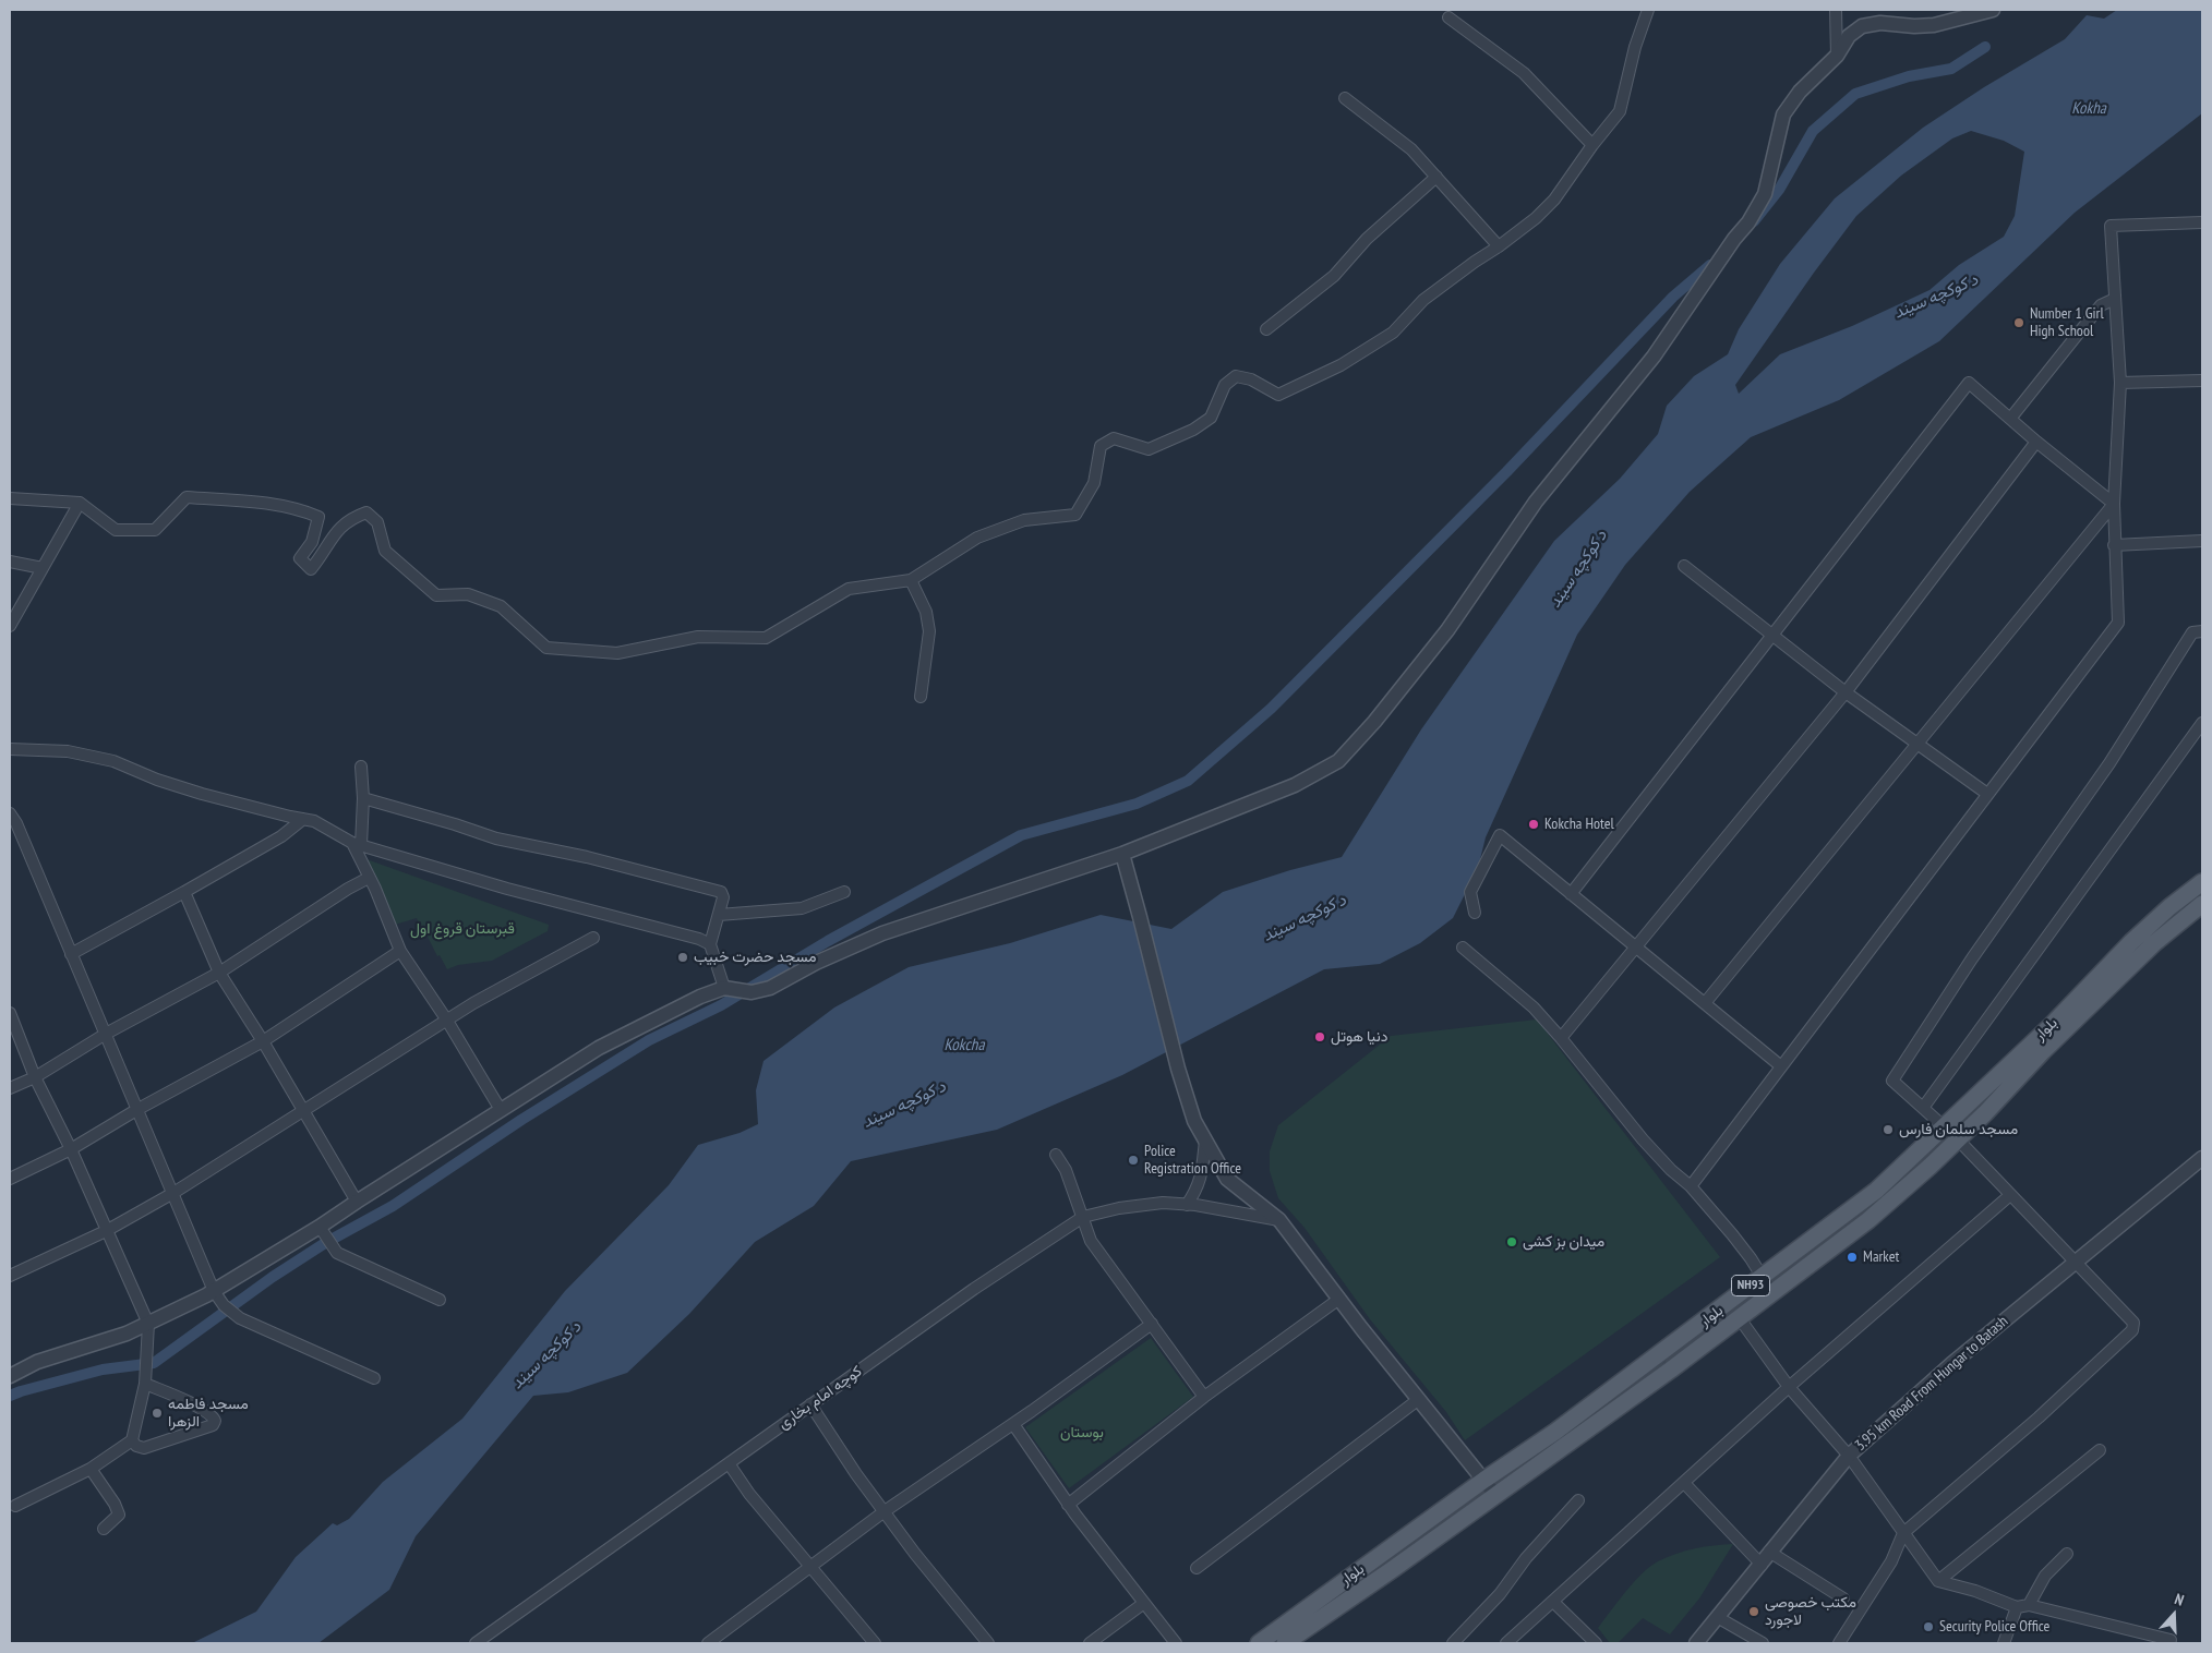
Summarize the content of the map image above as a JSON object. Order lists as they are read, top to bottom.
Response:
{
  "streets": {
    "main road": ["بلوار", "NH93"],
    "street": ["3.95 km Road From Hungar to Batash", "کوچه امام بخاری"]
  },
  "water": ["Kokha", "د کوکچه سیند", "Kokcha"],
  "parks": ["قبرستان قروغ اول", "بوستان"],
  "places": [
    "Number 1 Girl High School",
    "Kokcha Hotel",
    "مسجد حضرت خبیب",
    "دنیا هوتل",
    "مسجد سلمان فارس",
    "Police Registration Office",
    "میدان بز کشی",
    "Market",
    "مسجد فاطمه الزهرا",
    "مکتب خصوصی لاجورد",
    "Security Police Office"
  ],
  "north": "top"
}
